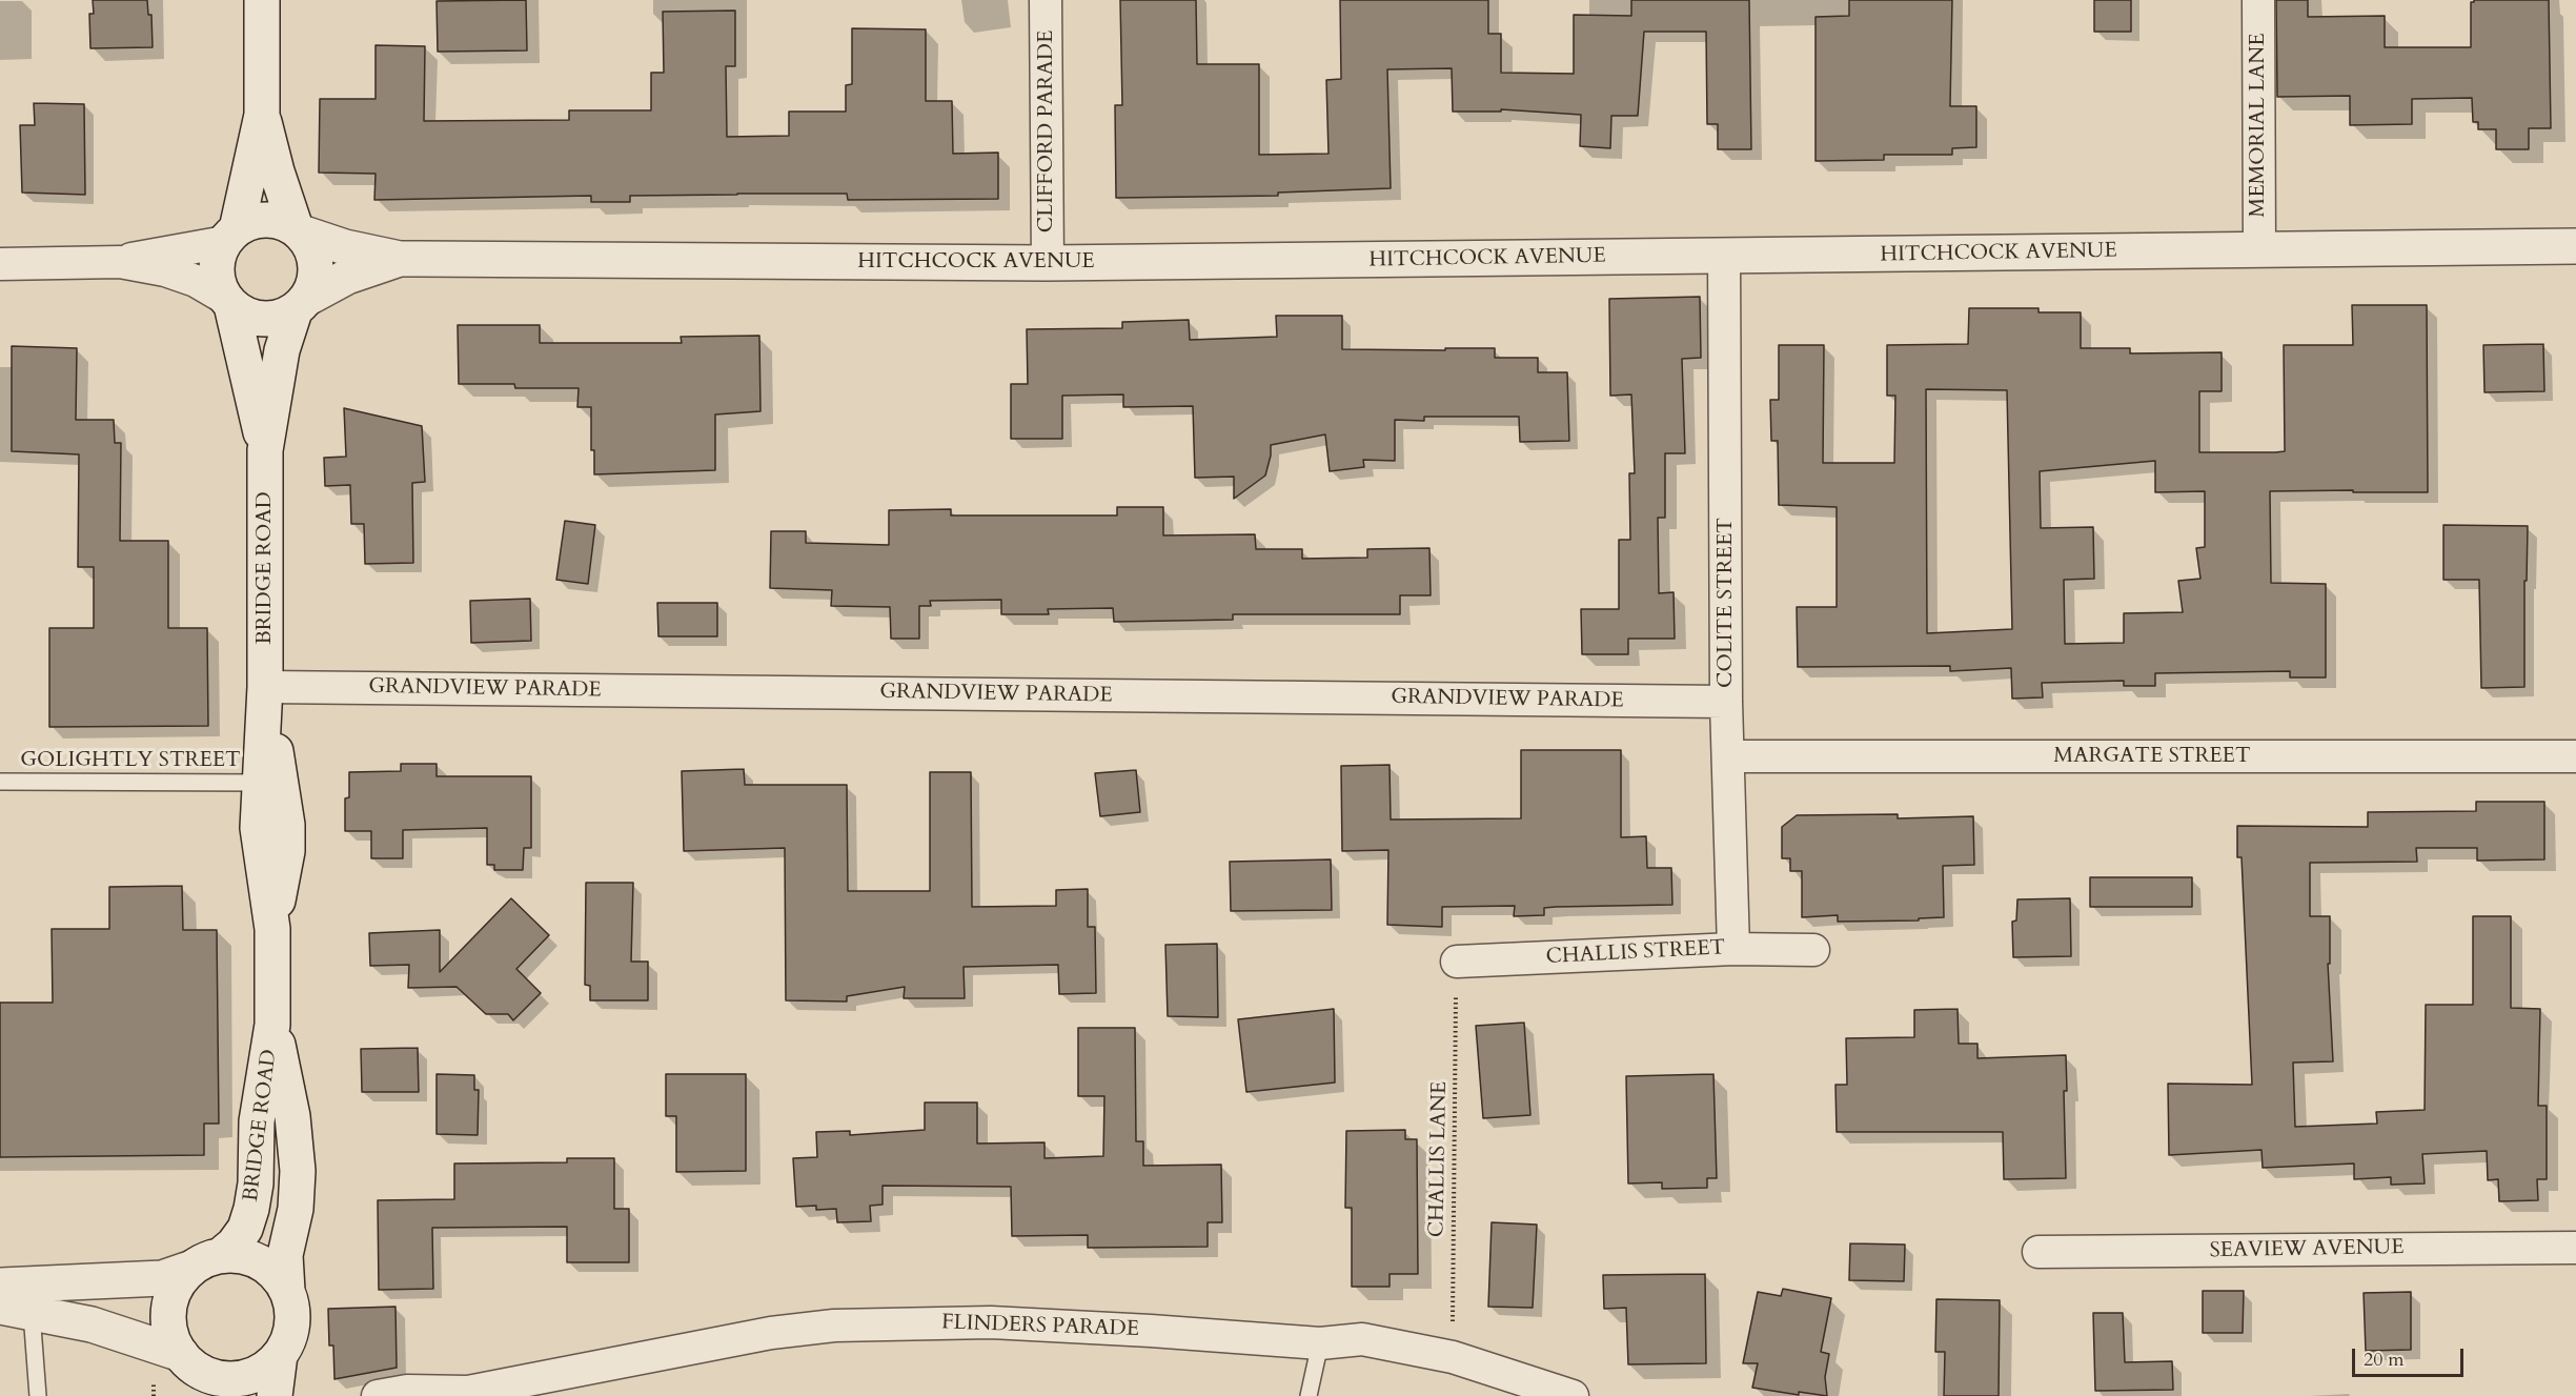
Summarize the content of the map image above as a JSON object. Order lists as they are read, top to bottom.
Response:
{
  "streets": {
    "street": [
      "MEMORIAL LANE",
      "CLIFFORD PARADE",
      "HITCHCOCK AVENUE",
      "BRIDGE ROAD",
      "COLITE STREET",
      "GRANDVIEW PARADE",
      "MARGATE STREET",
      "CHALLIS STREET",
      "SEAVIEW AVENUE",
      "FLINDERS PARADE"
    ],
    "lane": ["GOLIGHTLY STREET"],
    "path": ["CHALLIS LANE"]
  },
  "crossings": [
    ["MEMORIAL LANE", "HITCHCOCK AVENUE"],
    ["CLIFFORD PARADE", "HITCHCOCK AVENUE"],
    ["HITCHCOCK AVENUE", "BRIDGE ROAD"],
    ["HITCHCOCK AVENUE", "COLITE STREET"],
    ["BRIDGE ROAD", "GRANDVIEW PARADE"],
    ["BRIDGE ROAD", "GOLIGHTLY STREET"],
    ["COLITE STREET", "GRANDVIEW PARADE"],
    ["COLITE STREET", "MARGATE STREET"],
    ["COLITE STREET", "CHALLIS STREET"],
    ["CHALLIS STREET", "CHALLIS LANE"],
    ["CHALLIS LANE", "FLINDERS PARADE"]
  ],
  "scale_bar": "20 m"
}
